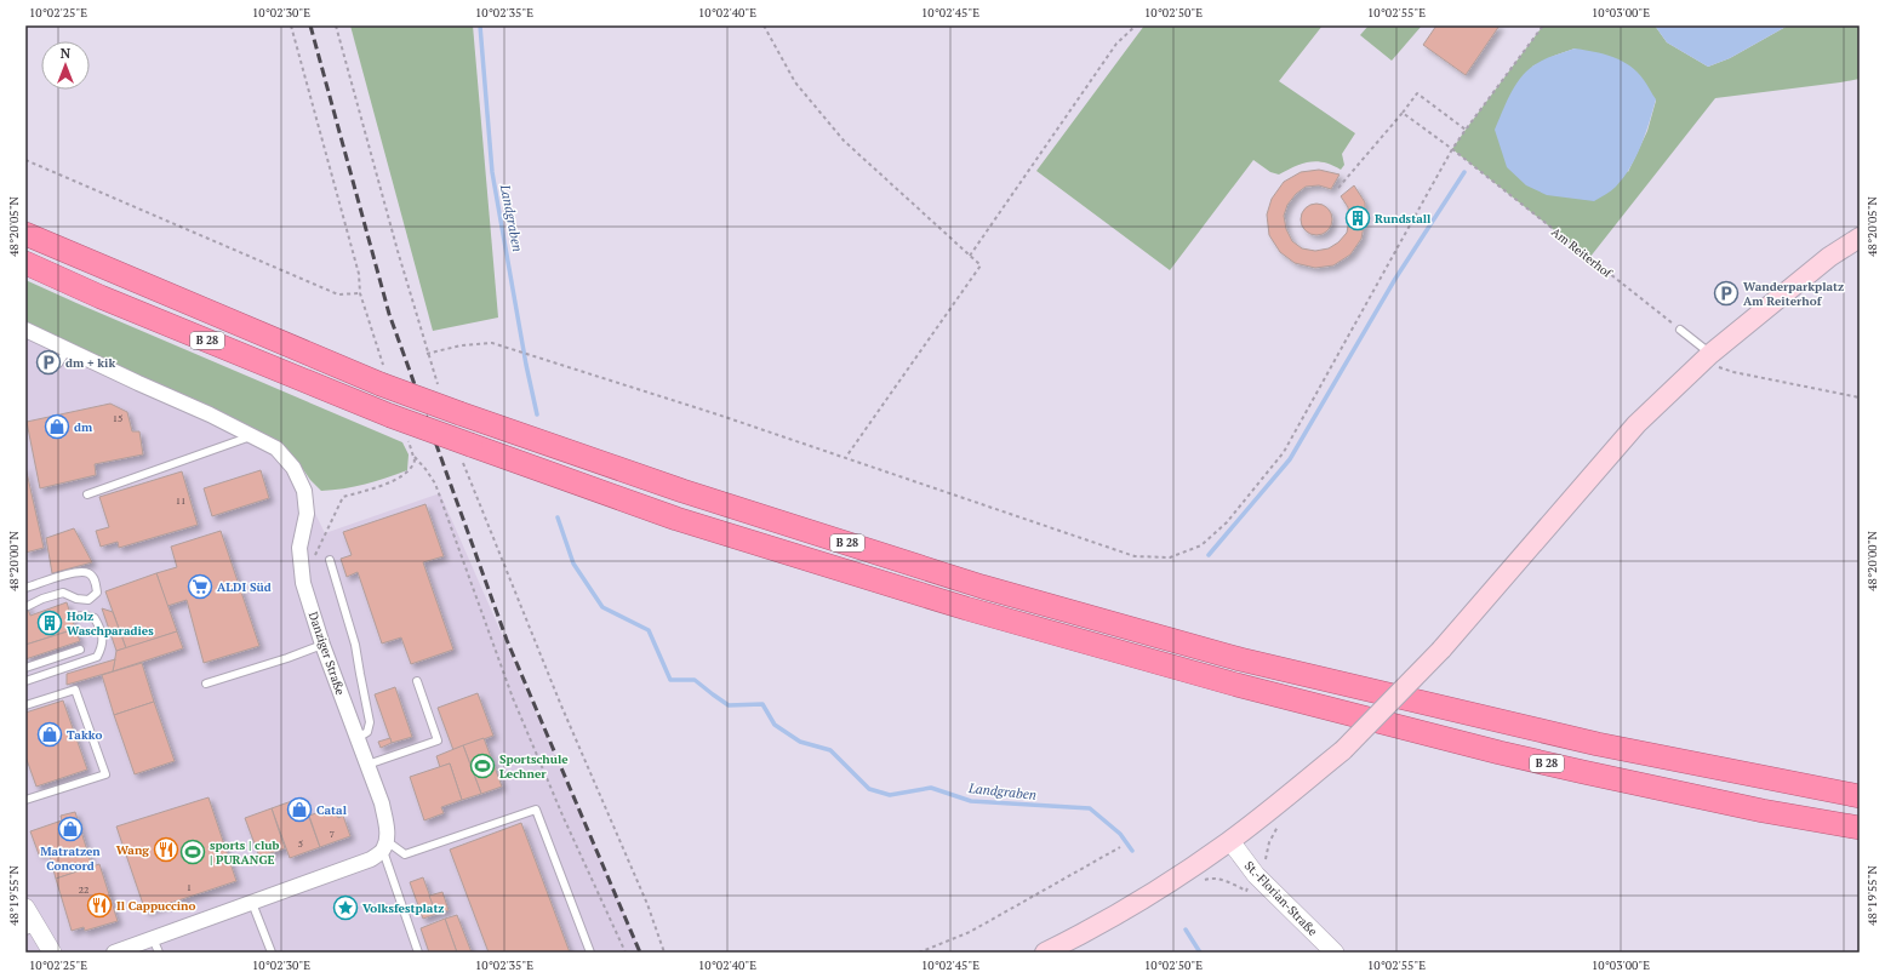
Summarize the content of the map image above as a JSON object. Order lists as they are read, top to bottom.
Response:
{
  "streets": {
    "highway": ["B 28"],
    "street": ["Danziger Straße", "St.-Florian-Straße"],
    "path": ["Am Reiterhof"]
  },
  "water": ["Landgraben"],
  "places": {
    "building": ["Rundstall", "Holz Waschparadies"],
    "parking": ["Wanderparkplatz Am Reiterhof", "dm + kik"],
    "shop": [
      "dm",
      "Takko",
      "Catal",
      "Matratzen Concord"
    ],
    "supermarket": ["ALDI Süd"],
    "sports": ["Sportschule Lechner", "sports | club | PURANGE"],
    "restaurant": ["Wang", "Il Cappuccino"],
    "place": ["Volksfestplatz"]
  },
  "house_numbers": [
    "15",
    "11",
    "7",
    "5",
    "1",
    "22"
  ],
  "north": "top",
  "coordinates": [
    "10°02'25\"E",
    "10°02'30\"E",
    "10°02'35\"E",
    "10°02'40\"E",
    "10°02'45\"E",
    "10°02'50\"E",
    "10°02'55\"E",
    "10°03'00\"E",
    "48°20'05\"N",
    "48°20'00\"N",
    "48°19'55\"N"
  ]
}
